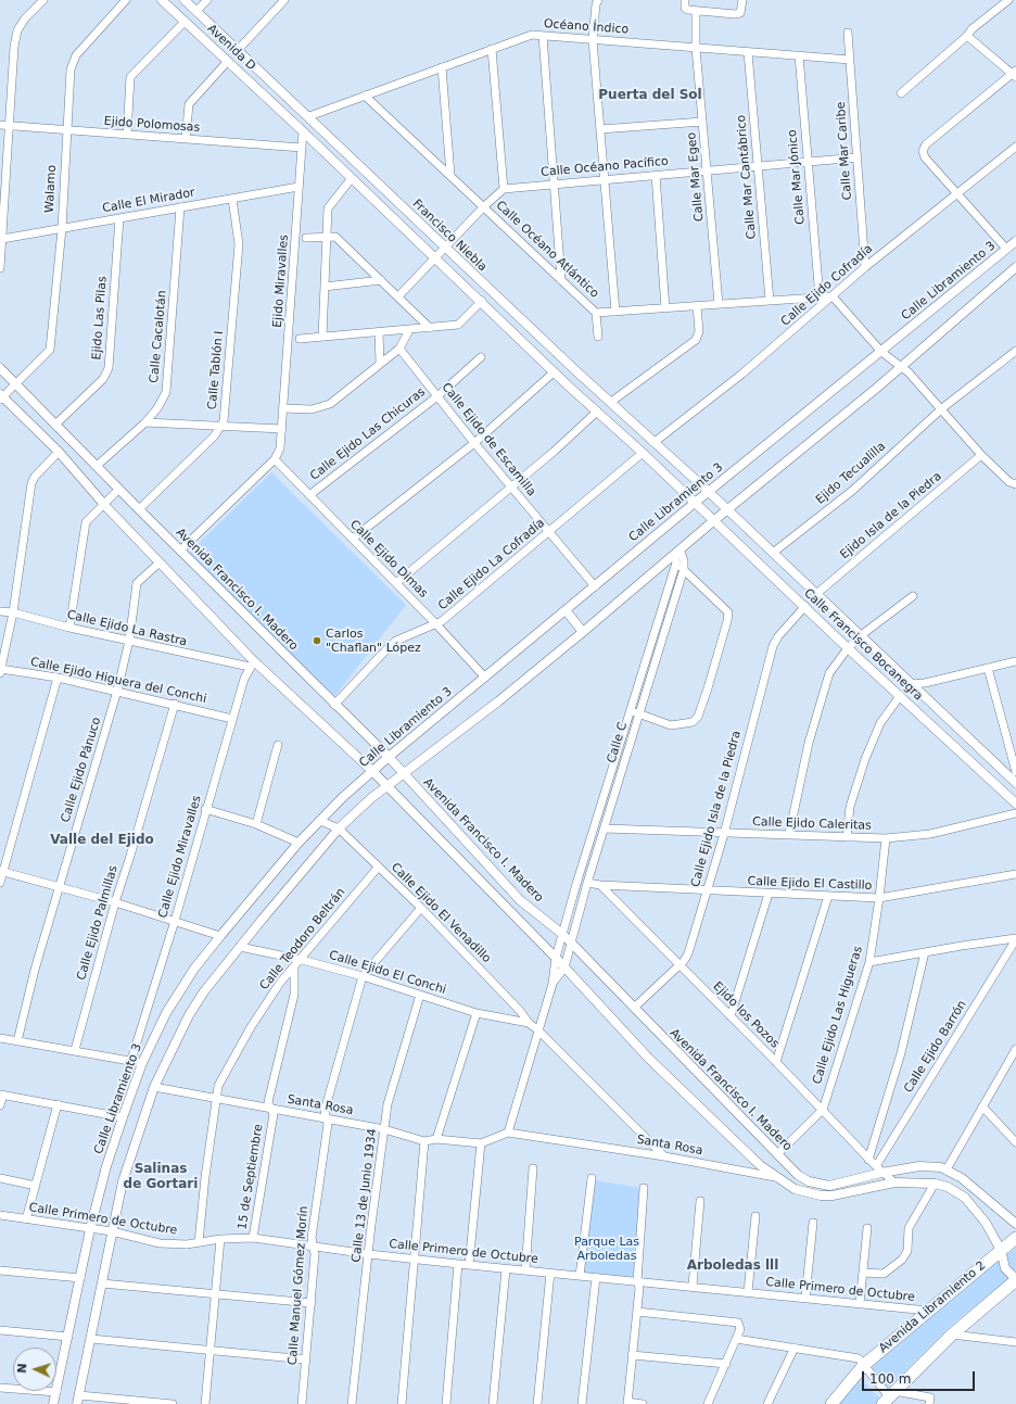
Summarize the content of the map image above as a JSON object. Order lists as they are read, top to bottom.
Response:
{
  "streets": {
    "main road": ["Avenida Libramiento 2"],
    "street": [
      "Océano Índico",
      "Avenida D",
      "Ejido Polomosas",
      "Calle Mar Caribe",
      "Calle Océano Pacífico",
      "Calle Mar Egeo",
      "Calle Mar Cantábrico",
      "Calle Mar Jónico",
      "Walamo",
      "Calle El Mirador",
      "Francisco Niebla",
      "Calle Océano Atlántico",
      "Ejido Miravalles",
      "Calle Libramiento 3",
      "Calle Ejido Cofradía",
      "Ejido Las Pilas",
      "Calle Cacalotán",
      "Calle Tablón I",
      "Calle Ejido Las Chicuras",
      "Calle Ejido de Escamilla",
      "Ejido Tecualilla",
      "Ejido Isla de la Piedra",
      "Calle Ejido Dimas",
      "Calle Ejido La Cofradía",
      "Avenida Francisco I. Madero",
      "Calle Ejido La Rastra",
      "Calle Francisco Bocanegra",
      "Calle Ejido Higuera del Conchi",
      "Calle C",
      "Calle Ejido Pánuco",
      "Calle Ejido Isla de la Piedra",
      "Calle Ejido Caleritas",
      "Calle Ejido Miravalles",
      "Calle Ejido El Castillo",
      "Calle Ejido El Venadillo",
      "Calle Ejido Palmillas",
      "Calle Teodoro Beltrán",
      "Calle Ejido El Conchi",
      "Ejido los Pozos",
      "Calle Ejido Las Higueras",
      "Calle Ejido Barrón",
      "Santa Rosa",
      "15 de Septiembre",
      "Calle 13 de Junio 1934",
      "Calle Primero de Octubre",
      "Calle Manuel Gómez Morín"
    ]
  },
  "crossings": [
    ["Océano Índico", "Avenida D"],
    ["Océano Índico", "Calle Mar Caribe"],
    ["Océano Índico", "Calle Mar Egeo"],
    ["Océano Índico", "Calle Mar Cantábrico"],
    ["Océano Índico", "Calle Mar Jónico"],
    ["Océano Índico", "Francisco Niebla"],
    ["Océano Índico", "Calle Océano Atlántico"],
    ["Avenida D", "Francisco Niebla"],
    ["Avenida D", "Ejido Miravalles"],
    ["Ejido Polomosas", "Walamo"],
    ["Ejido Polomosas", "Ejido Miravalles"],
    ["Calle Mar Caribe", "Calle Océano Pacífico"],
    ["Calle Mar Caribe", "Calle Ejido Cofradía"],
    ["Calle Océano Pacífico", "Calle Mar Egeo"],
    ["Calle Océano Pacífico", "Calle Mar Cantábrico"],
    ["Calle Océano Pacífico", "Calle Mar Jónico"],
    ["Calle Mar Egeo", "Calle Océano Atlántico"],
    ["Calle Mar Cantábrico", "Calle Océano Atlántico"],
    ["Calle Mar Jónico", "Calle Océano Atlántico"],
    ["Walamo", "Calle El Mirador"],
    ["Walamo", "Avenida Francisco I. Madero"],
    ["Calle El Mirador", "Ejido Miravalles"],
    ["Calle El Mirador", "Ejido Las Pilas"],
    ["Calle El Mirador", "Calle Cacalotán"],
    ["Calle El Mirador", "Calle Tablón I"],
    ["Francisco Niebla", "Calle Ejido Cofradía"],
    ["Francisco Niebla", "Calle Francisco Bocanegra"],
    ["Calle Océano Atlántico", "Calle Ejido Cofradía"],
    ["Ejido Miravalles", "Calle Ejido Dimas"],
    ["Calle Libramiento 3", "Calle Ejido de Escamilla"],
    ["Calle Libramiento 3", "Calle Ejido Dimas"],
    ["Calle Libramiento 3", "Avenida Francisco I. Madero"],
    ["Calle Libramiento 3", "Calle Francisco Bocanegra"],
    ["Calle Libramiento 3", "Calle Ejido El Venadillo"],
    ["Calle Libramiento 3", "Calle Primero de Octubre"],
    ["Calle Ejido Cofradía", "Calle Francisco Bocanegra"],
    ["Ejido Las Pilas", "Avenida Francisco I. Madero"],
    ["Calle Cacalotán", "Avenida Francisco I. Madero"],
    ["Calle Tablón I", "Avenida Francisco I. Madero"],
    ["Calle Ejido Las Chicuras", "Calle Ejido de Escamilla"],
    ["Calle Ejido Las Chicuras", "Calle Ejido Dimas"],
    ["Calle Ejido de Escamilla", "Calle Ejido La Cofradía"],
    ["Ejido Tecualilla", "Calle Francisco Bocanegra"],
    ["Ejido Isla de la Piedra", "Calle Francisco Bocanegra"],
    ["Calle Ejido Dimas", "Calle Ejido La Cofradía"],
    ["Calle Ejido La Cofradía", "Avenida Francisco I. Madero"],
    ["Calle Ejido La Cofradía", "Calle Francisco Bocanegra"],
    ["Avenida Francisco I. Madero", "Calle C"],
    ["Avenida Francisco I. Madero", "Calle Ejido Isla de la Piedra"],
    ["Avenida Francisco I. Madero", "Ejido los Pozos"],
    ["Avenida Francisco I. Madero", "Calle Ejido Las Higueras"],
    ["Avenida Francisco I. Madero", "Calle Ejido Barrón"],
    ["Calle Ejido La Rastra", "Calle Ejido Pánuco"],
    ["Calle Ejido La Rastra", "Calle Ejido Miravalles"],
    ["Calle Francisco Bocanegra", "Calle Ejido Isla de la Piedra"],
    ["Calle Ejido Higuera del Conchi", "Calle Ejido Pánuco"],
    ["Calle Ejido Higuera del Conchi", "Calle Ejido Miravalles"],
    ["Calle Ejido Higuera del Conchi", "Calle Ejido Palmillas"],
    ["Calle C", "Calle Ejido Caleritas"],
    ["Calle Ejido Isla de la Piedra", "Calle Ejido Caleritas"],
    ["Calle Ejido Isla de la Piedra", "Calle Ejido El Castillo"],
    ["Calle Ejido Isla de la Piedra", "Ejido los Pozos"],
    ["Calle Ejido Caleritas", "Calle Ejido Las Higueras"],
    ["Calle Ejido El Castillo", "Ejido los Pozos"],
    ["Calle Ejido El Castillo", "Calle Ejido Las Higueras"],
    ["Calle Ejido El Venadillo", "Calle Teodoro Beltrán"],
    ["Calle Ejido El Venadillo", "Calle Ejido El Conchi"],
    ["Calle Ejido El Venadillo", "Santa Rosa"],
    ["Calle Teodoro Beltrán", "Calle Ejido El Conchi"],
    ["Calle Teodoro Beltrán", "Santa Rosa"],
    ["Calle Teodoro Beltrán", "15 de Septiembre"],
    ["Calle Teodoro Beltrán", "Calle Primero de Octubre"],
    ["Calle Ejido El Conchi", "Calle 13 de Junio 1934"],
    ["Calle Ejido El Conchi", "Calle Manuel Gómez Morín"],
    ["Ejido los Pozos", "Calle Ejido Las Higueras"],
    ["Ejido los Pozos", "Calle Ejido Barrón"],
    ["Santa Rosa", "15 de Septiembre"],
    ["Santa Rosa", "Calle 13 de Junio 1934"],
    ["Santa Rosa", "Calle Manuel Gómez Morín"],
    ["15 de Septiembre", "Calle Primero de Octubre"],
    ["Calle 13 de Junio 1934", "Calle Primero de Octubre"],
    ["Calle Primero de Octubre", "Calle Manuel Gómez Morín"],
    ["Calle Primero de Octubre", "Avenida Libramiento 2"]
  ],
  "districts": [
    "Puerta del Sol",
    "Valle del Ejido",
    "Salinas de Gortari",
    "Arboledas lll"
  ],
  "parks": ["Parque Las Arboledas"],
  "places": ["Carlos \"Chaflan\" López"],
  "scale_bar": "100 m",
  "north": "left"
}
